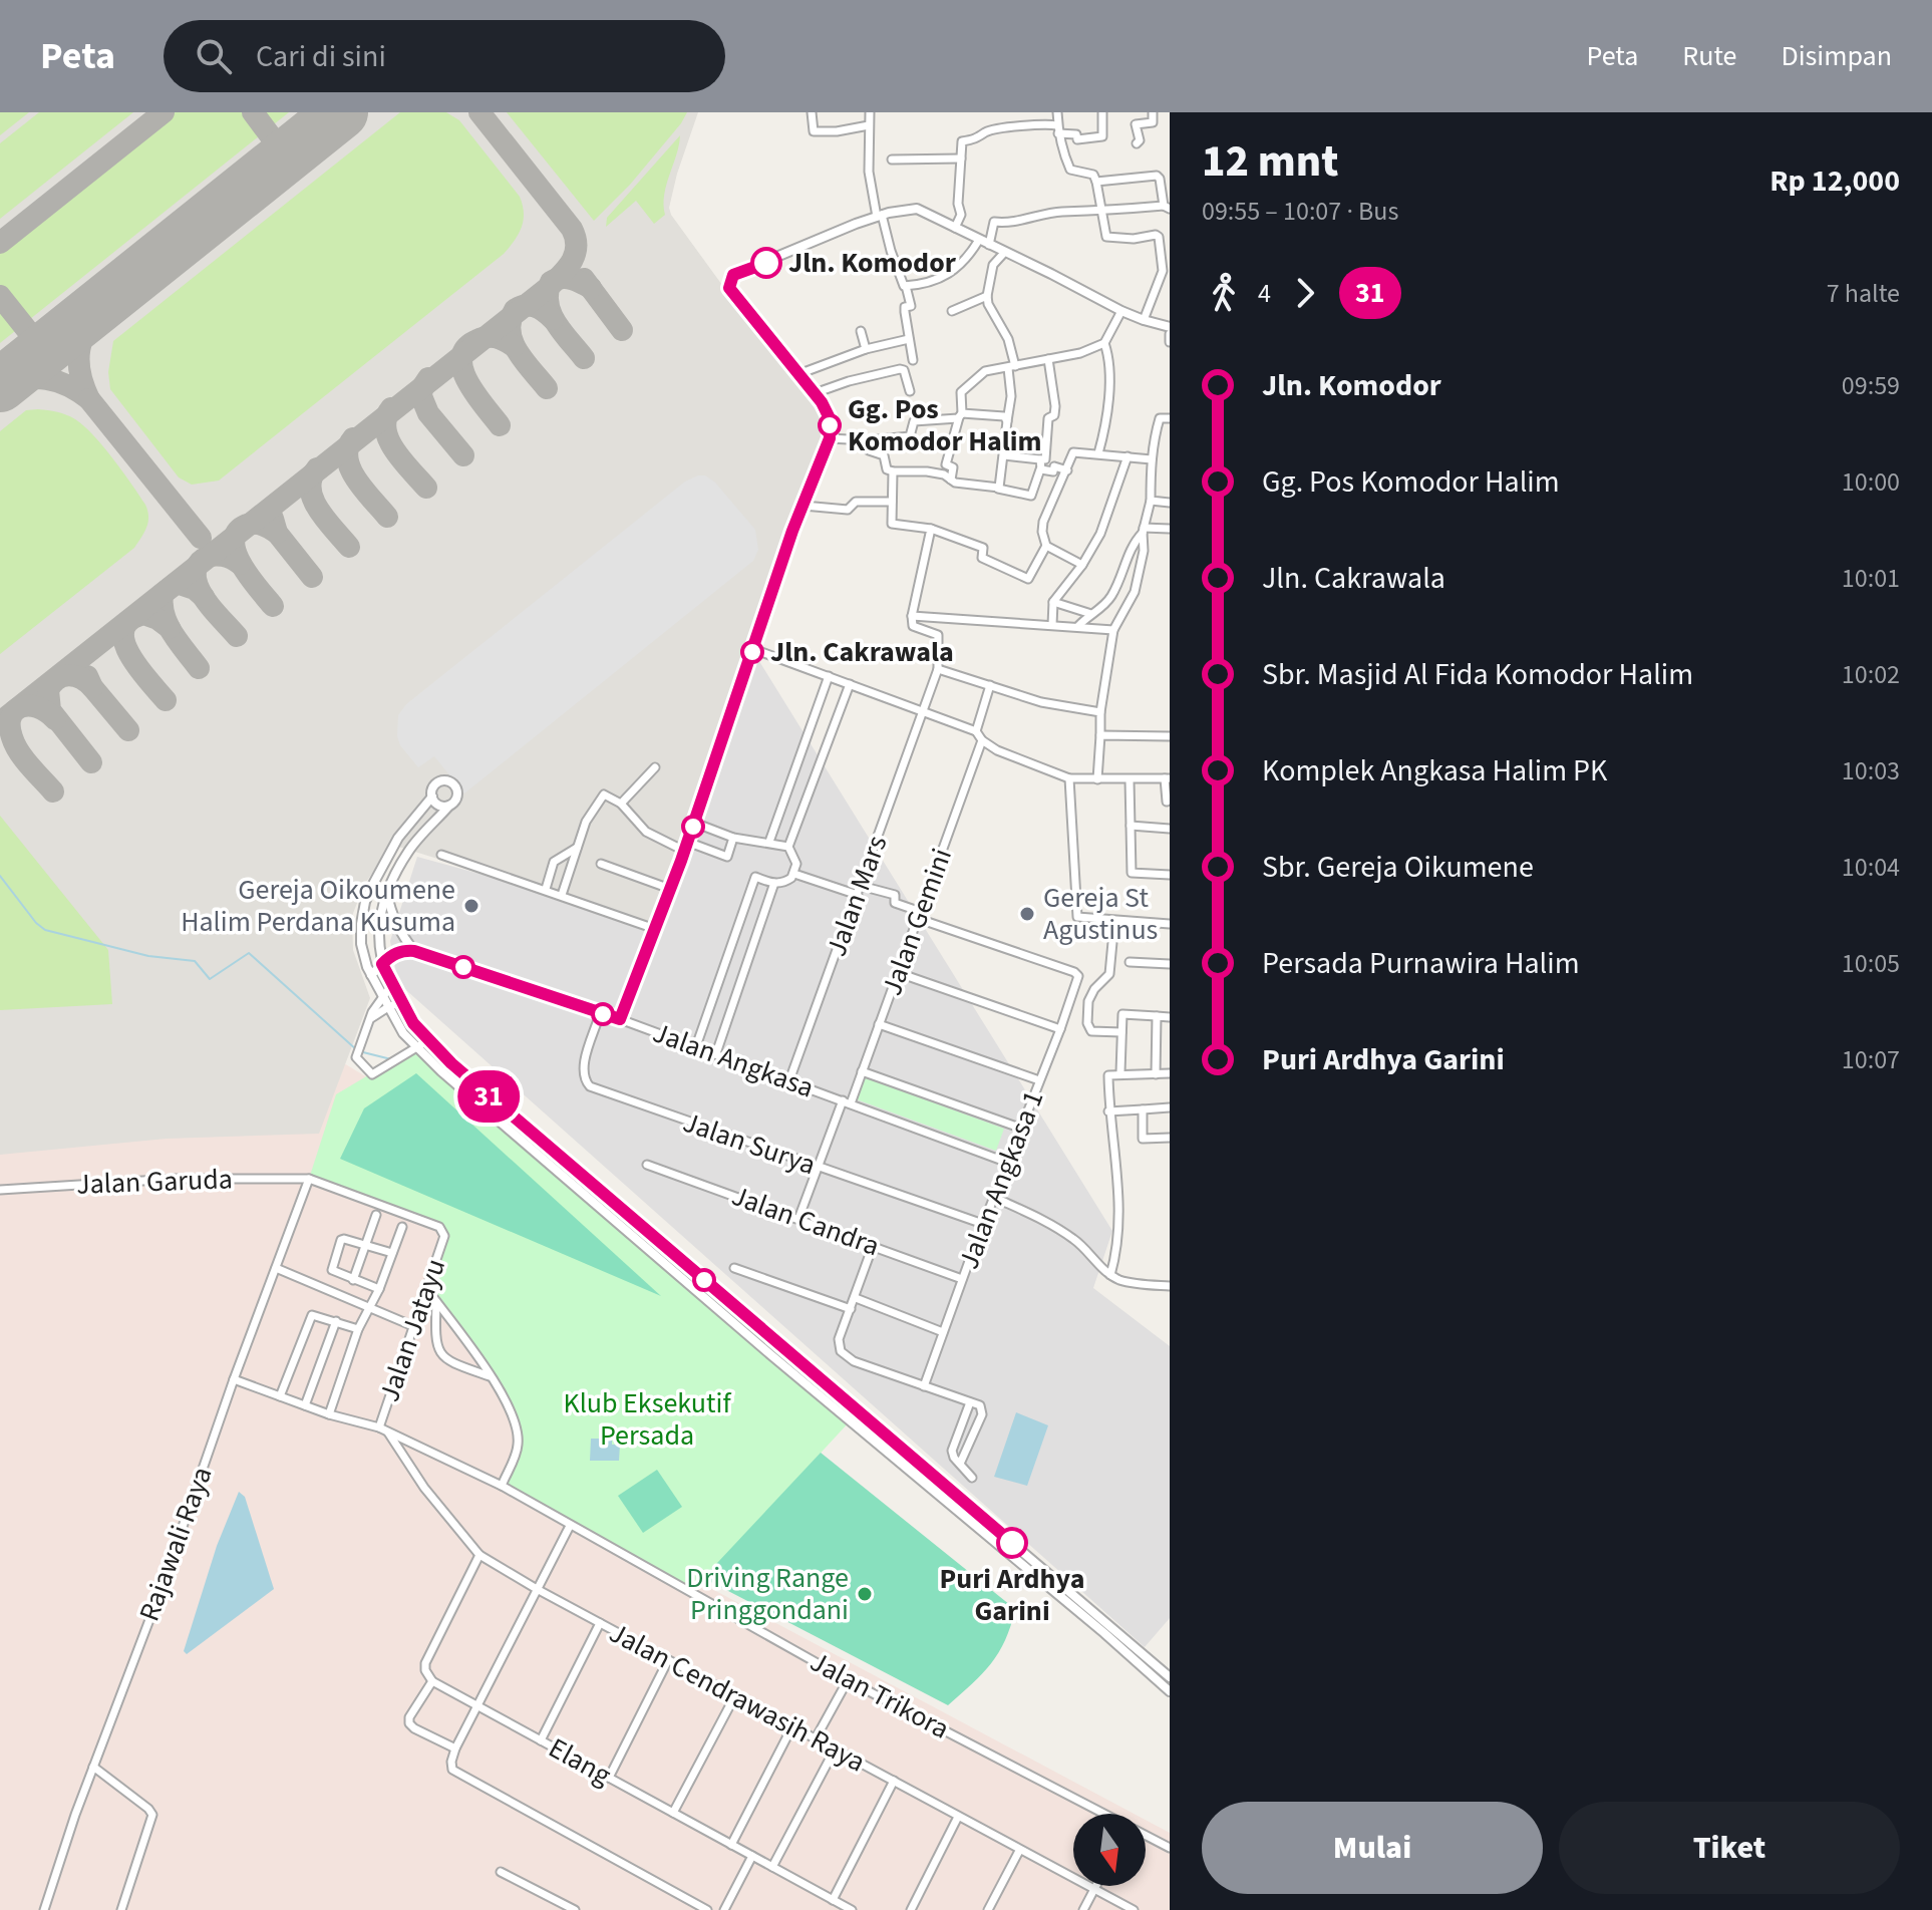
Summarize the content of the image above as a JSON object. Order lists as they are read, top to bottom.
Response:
{
  "streets": {
    "street": [
      "Jalan Mars",
      "Jalan Gemini",
      "Jalan Angkasa",
      "Jalan Surya",
      "Jalan Angkasa 1",
      "Jalan Garuda",
      "Jalan Candra",
      "Jalan Jatayu",
      "Rajawali Raya",
      "Jalan Trikora",
      "Jalan Cendrawasih Raya",
      "Elang"
    ]
  },
  "crossings": [
    ["Jalan Mars", "Jalan Angkasa"],
    ["Jalan Gemini", "Jalan Angkasa"],
    ["Jalan Gemini", "Jalan Surya"],
    ["Jalan Gemini", "Jalan Angkasa 1"],
    ["Jalan Gemini", "Jalan Candra"],
    ["Jalan Angkasa", "Jalan Surya"],
    ["Jalan Angkasa", "Jalan Angkasa 1"],
    ["Jalan Surya", "Jalan Angkasa 1"],
    ["Jalan Angkasa 1", "Jalan Candra"],
    ["Jalan Garuda", "Jalan Jatayu"],
    ["Jalan Garuda", "Rajawali Raya"],
    ["Jalan Jatayu", "Rajawali Raya"],
    ["Jalan Jatayu", "Jalan Trikora"],
    ["Jalan Jatayu", "Jalan Cendrawasih Raya"],
    ["Rajawali Raya", "Jalan Trikora"],
    ["Jalan Trikora", "Jalan Cendrawasih Raya"]
  ],
  "parks": ["Klub Eksekutif Persada"],
  "places": [
    "Jln. Komodor",
    "Gg. Pos Komodor Halim",
    "Jln. Cakrawala",
    "Gereja Oikoumene Halim Perdana Kusuma",
    "Gereja St Agustinus",
    "Puri Ardhya Garini",
    "Driving Range Pringgondani"
  ],
  "lines": ["bus line 31"],
  "north": "bottom",
  "page": {
    "header": "Peta",
    "search": "Cari di sini",
    "nav": ["Peta", "Rute", "Disimpan"],
    "on_map": "31",
    "heading": ["12 mnt", "09:55 – 10:07 · Bus", "Rp 12,000"],
    "legs": ["4", "31", "7 halte"],
    "list": [
      {
        "name": "Jln. Komodor",
        "value": "09:59"
      },
      {
        "name": "Gg. Pos Komodor Halim",
        "value": "10:00"
      },
      {
        "name": "Jln. Cakrawala",
        "value": "10:01"
      },
      {
        "name": "Sbr. Masjid Al Fida Komodor Halim",
        "value": "10:02"
      },
      {
        "name": "Komplek Angkasa Halim PK",
        "value": "10:03"
      },
      {
        "name": "Sbr. Gereja Oikumene",
        "value": "10:04"
      },
      {
        "name": "Persada Purnawira Halim",
        "value": "10:05"
      },
      {
        "name": "Puri Ardhya Garini",
        "value": "10:07"
      }
    ],
    "buttons": ["Mulai", "Tiket"]
  }
}
